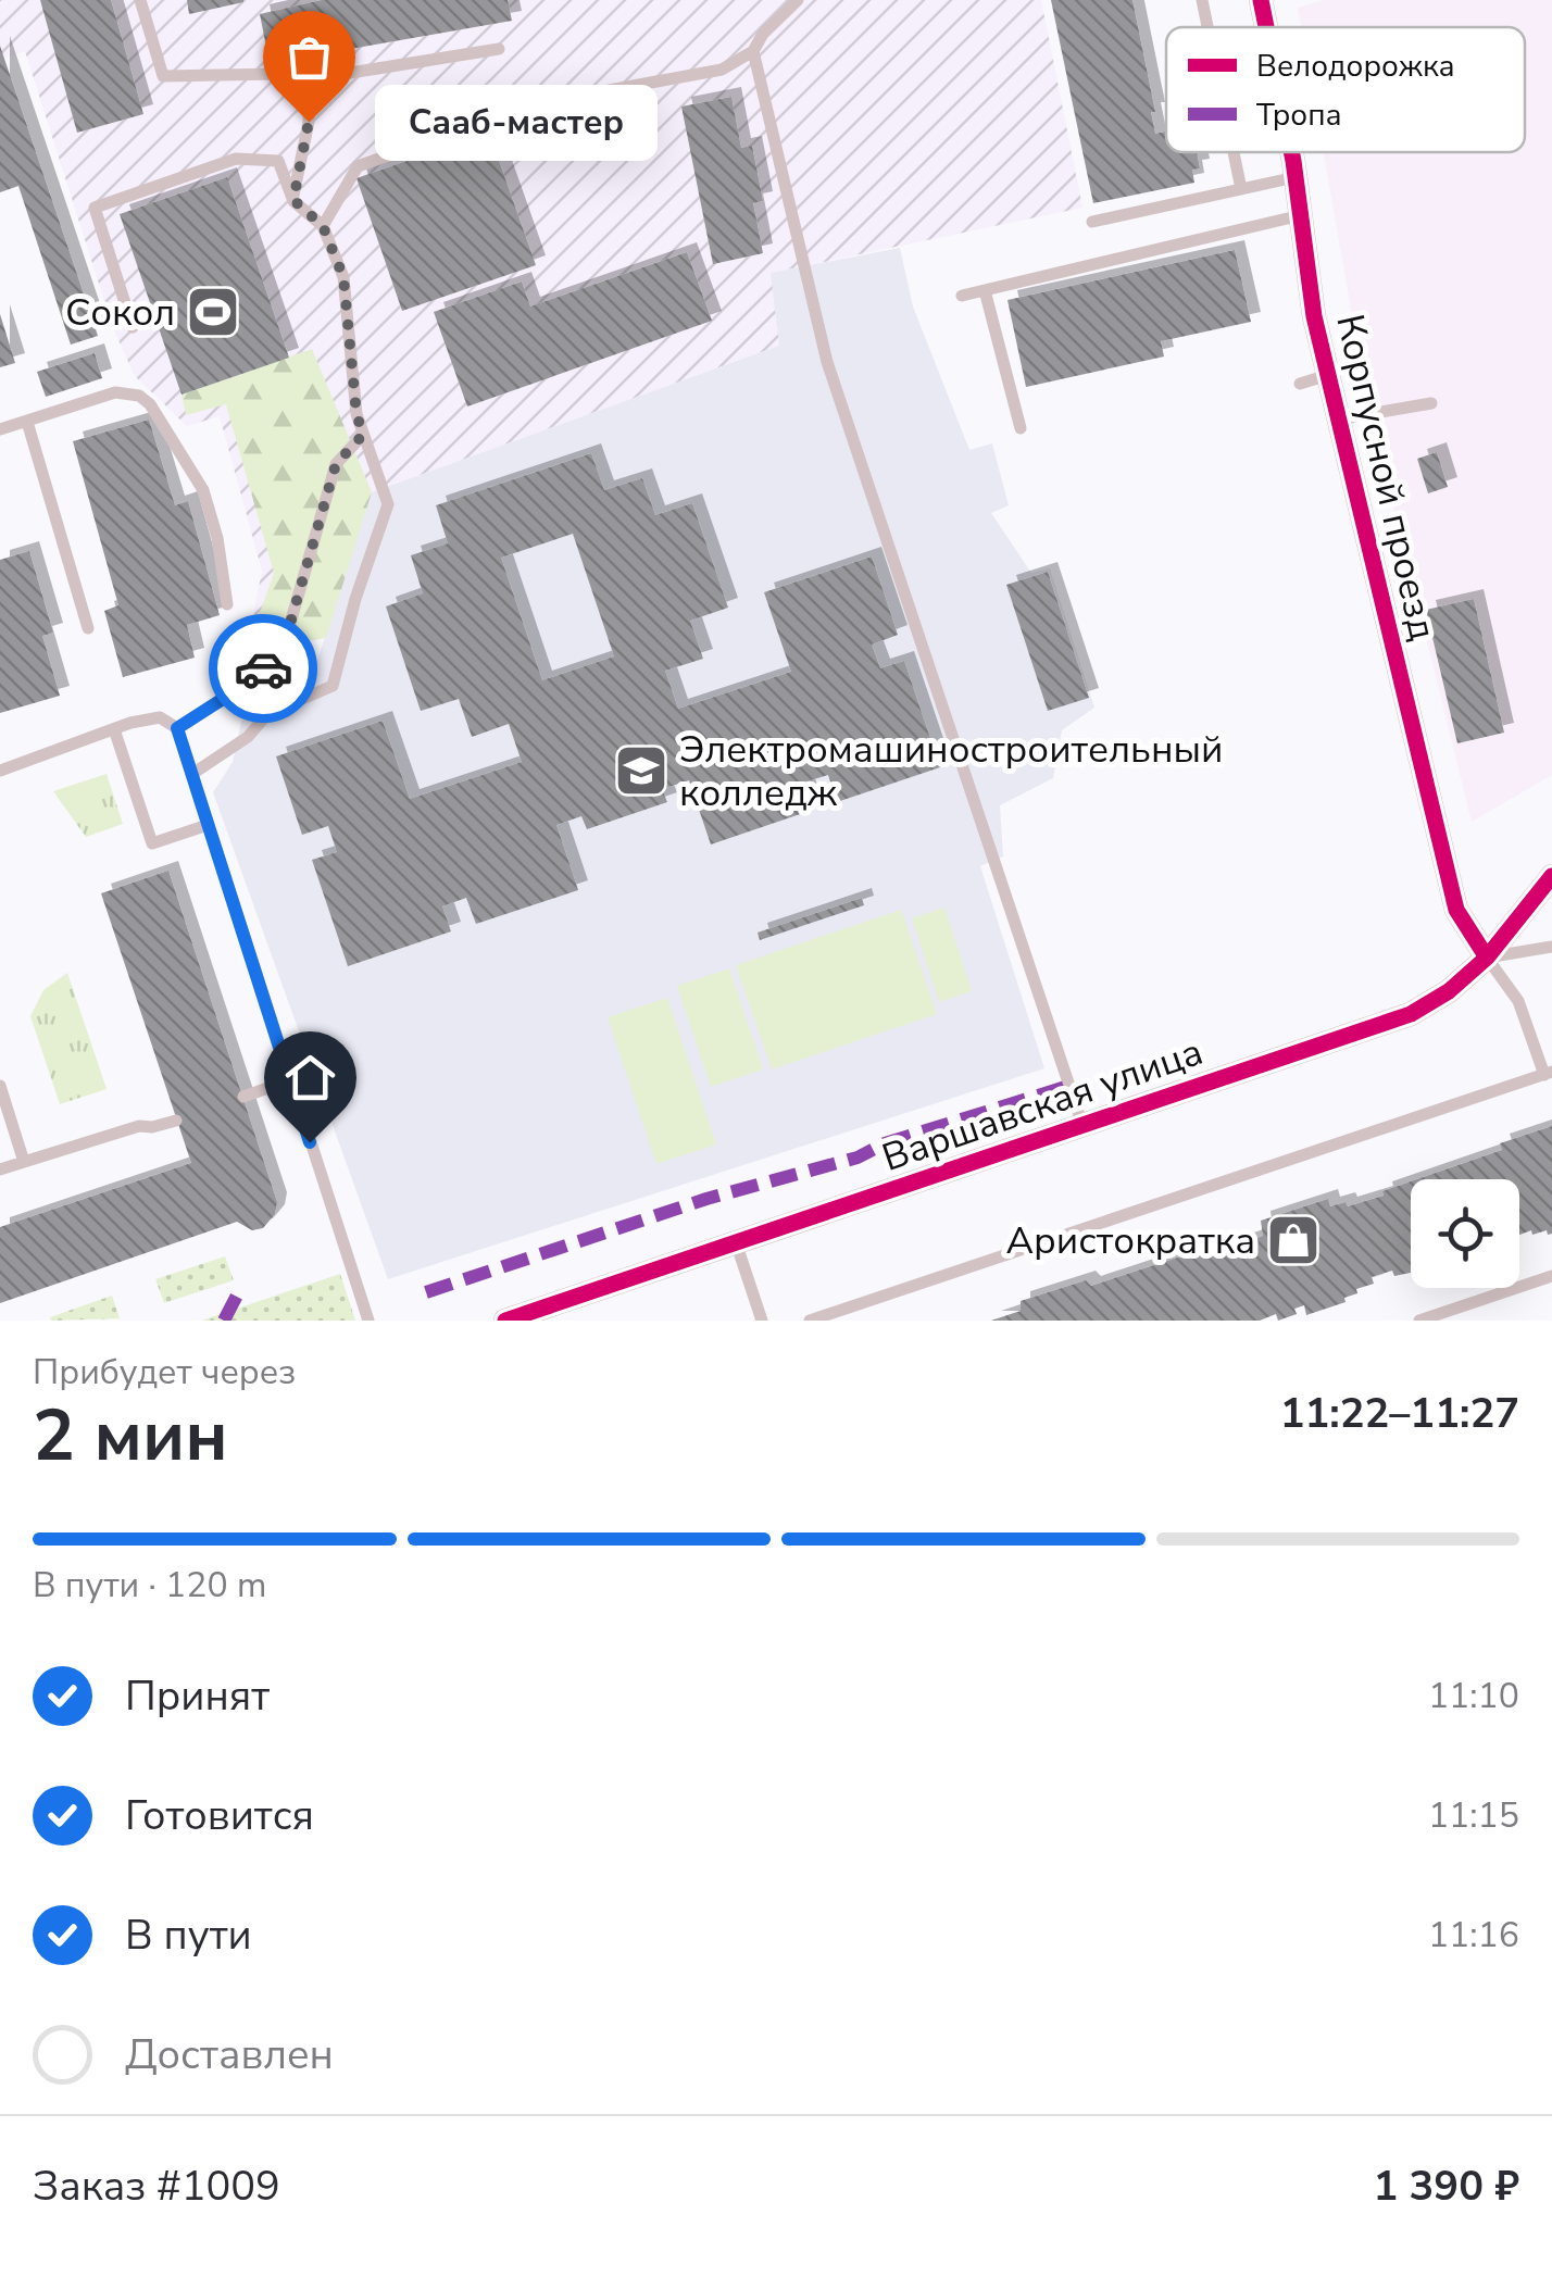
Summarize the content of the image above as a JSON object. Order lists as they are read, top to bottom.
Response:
{
  "streets": {
    "street": ["Корпусной проезд", "Варшавская улица"]
  },
  "crossings": [
    ["Корпусной проезд", "Варшавская улица"]
  ],
  "places": {
    "other": ["Сааб-мастер"],
    "sports": ["Сокол"],
    "school or university": ["Электромашиностроительный колледж"],
    "shop": ["Аристократка"]
  },
  "legend": ["Велодорожка", "Тропа"],
  "page": {
    "bubble": "Сааб-мастер",
    "heading": ["2 мин", "Прибудет через", "11:22–11:27"],
    "panel": ["Заказ #1009", "1 390 ₽"],
    "bar": "В пути · 120 m",
    "list": [
      ["Принят", "11:10"],
      ["Готовится", "11:15"],
      ["В пути", "11:16"],
      "Доставлен"
    ]
  }
}
